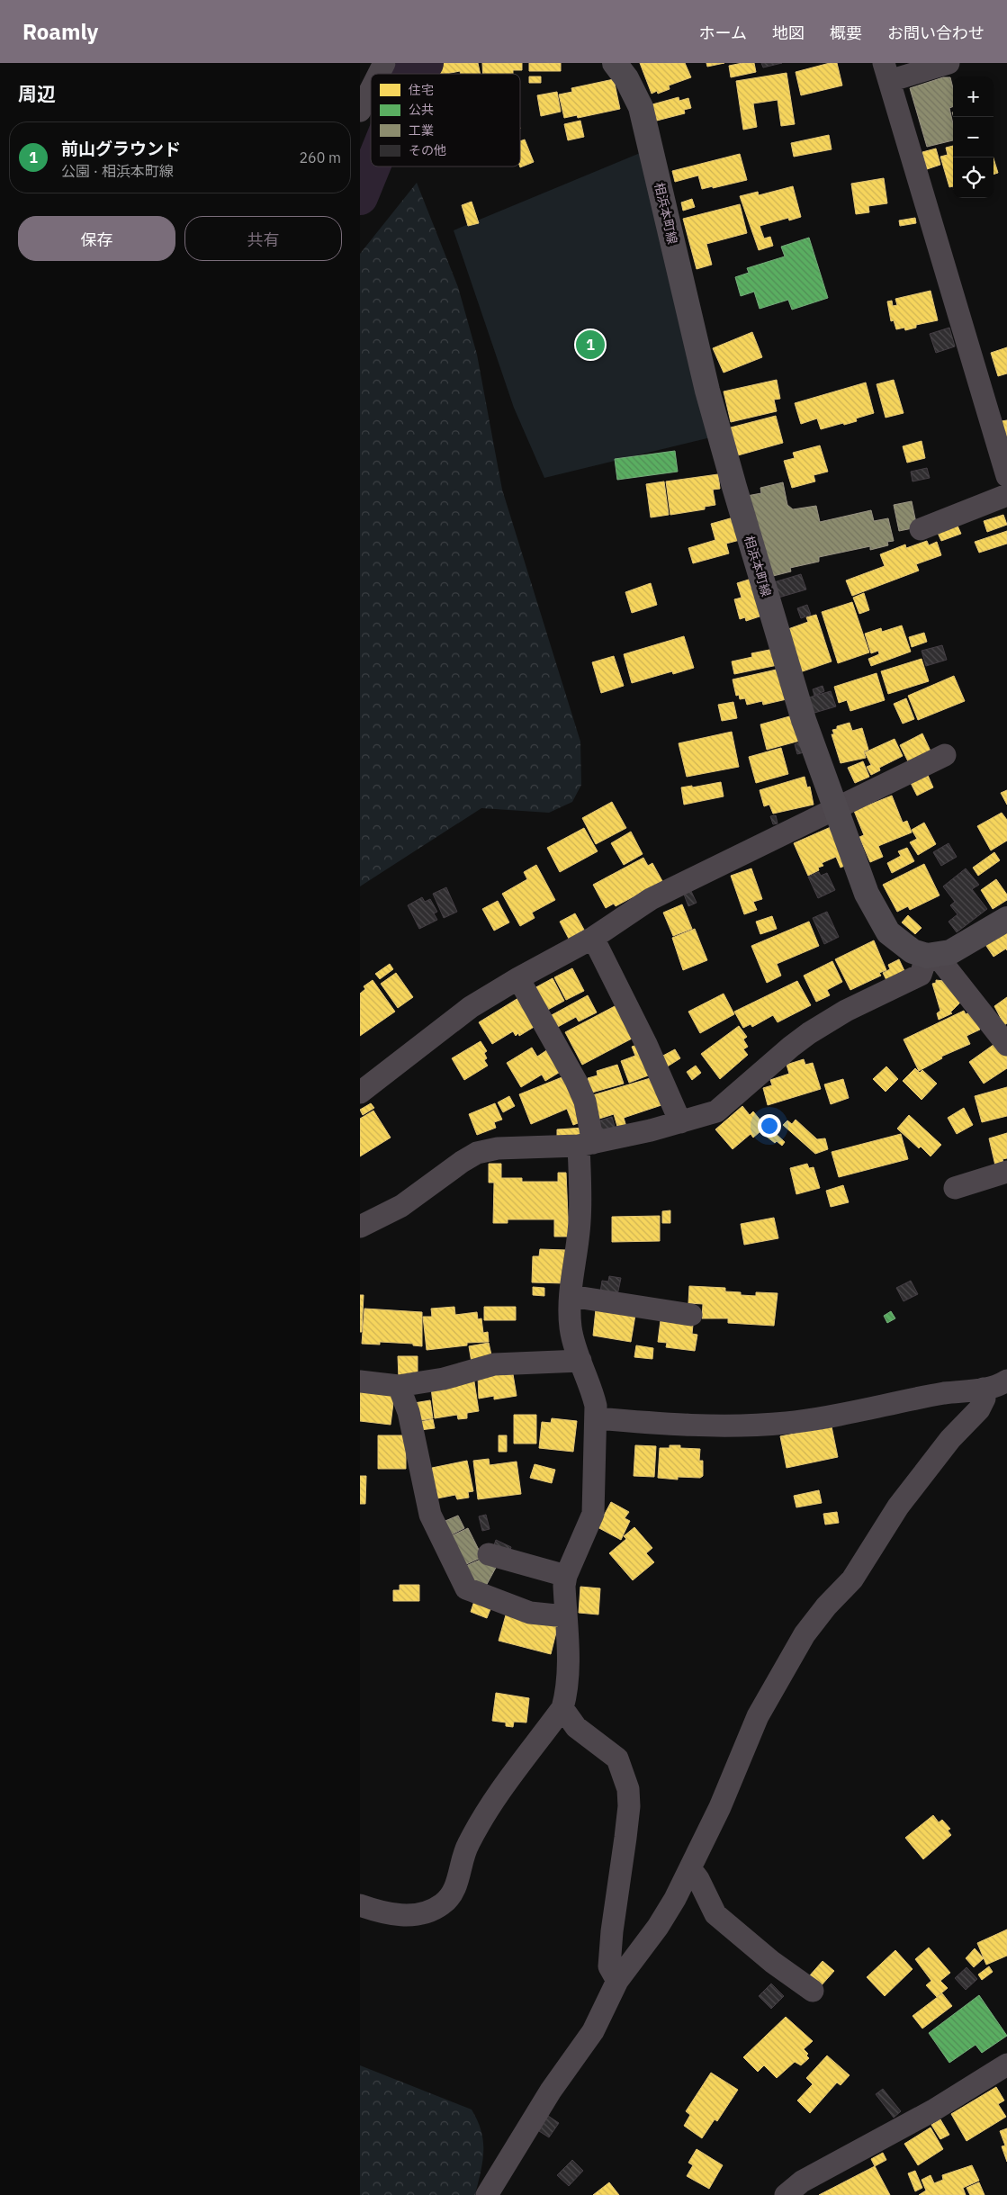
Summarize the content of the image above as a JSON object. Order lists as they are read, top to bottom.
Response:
{
  "streets": {
    "main road": ["相浜本町線"]
  },
  "legend": [
    "住宅",
    "公共",
    "工業",
    "その他"
  ],
  "page": {
    "header": "Roamly",
    "nav": [
      "ホーム",
      "地図",
      "概要",
      "お問い合わせ"
    ],
    "heading": "周辺",
    "map_buttons": ["+", "−"],
    "list": [
      {
        "mark": "1",
        "name": "前山グラウンド",
        "note": "公園 · 相浜本町線",
        "value": "260 m"
      }
    ],
    "buttons": ["保存", "共有"],
    "pins": "1"
  }
}
